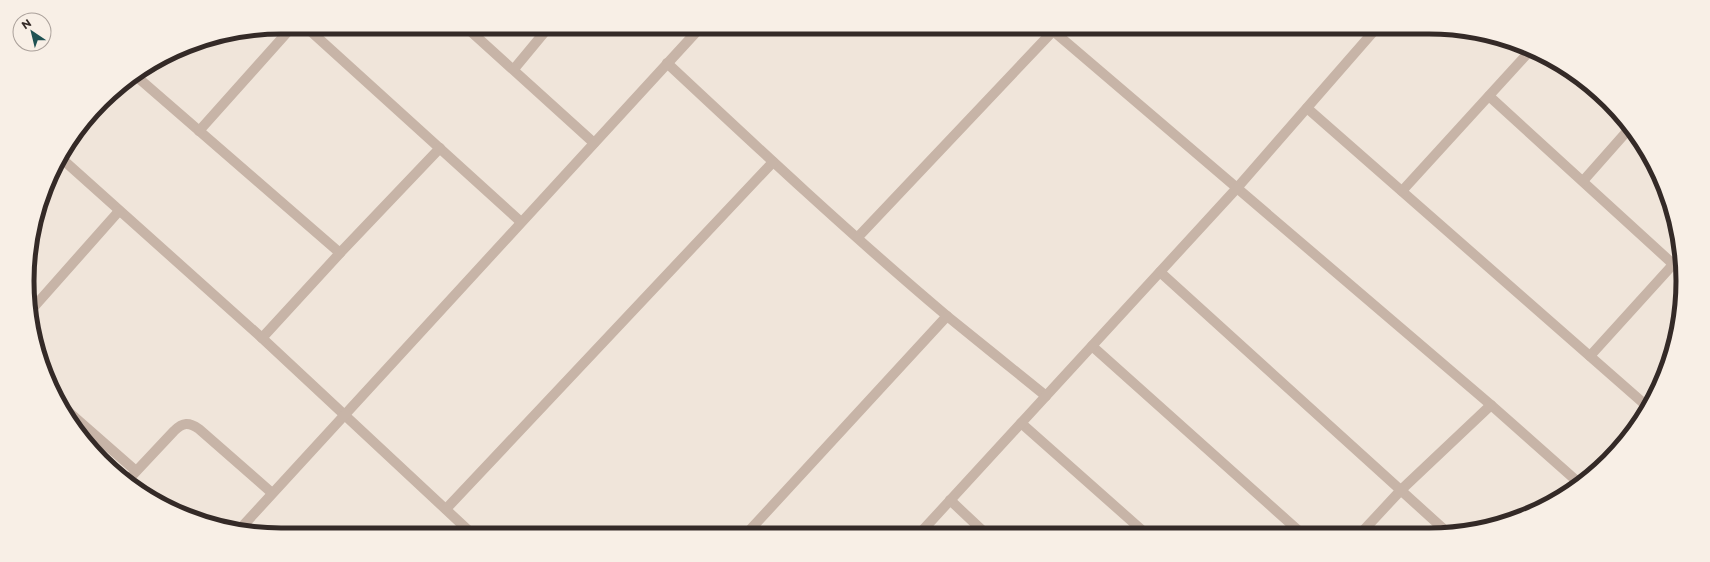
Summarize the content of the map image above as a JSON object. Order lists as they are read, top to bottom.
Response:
{
  "north": "top left"
}
